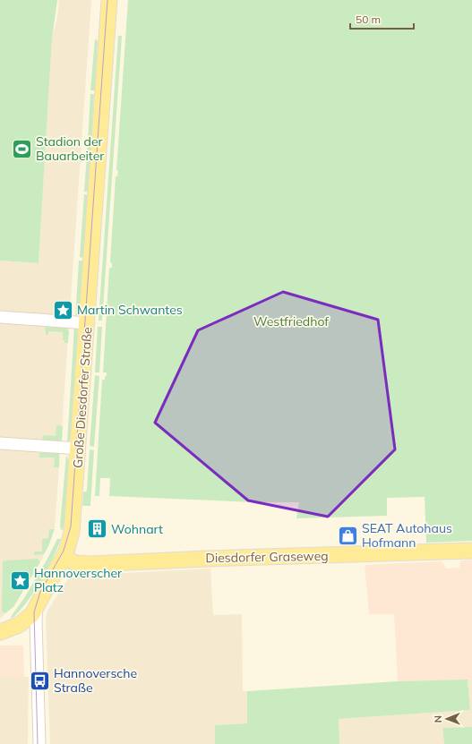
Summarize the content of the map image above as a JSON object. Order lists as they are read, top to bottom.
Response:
{
  "streets": {
    "main road": ["Große Diesdorfer Straße", "Diesdorfer Graseweg"]
  },
  "crossings": [
    ["Große Diesdorfer Straße", "Diesdorfer Graseweg"]
  ],
  "parks": ["Westfriedhof"],
  "places": {
    "sports": ["Stadion der Bauarbeiter"],
    "place": ["Martin Schwantes", "Hannoverscher Platz"],
    "building": ["Wohnart"],
    "shop": ["SEAT Autohaus Hofmann"],
    "bus stop": ["Hannoversche Straße"]
  },
  "scale_bar": "50 m",
  "north": "left"
}
